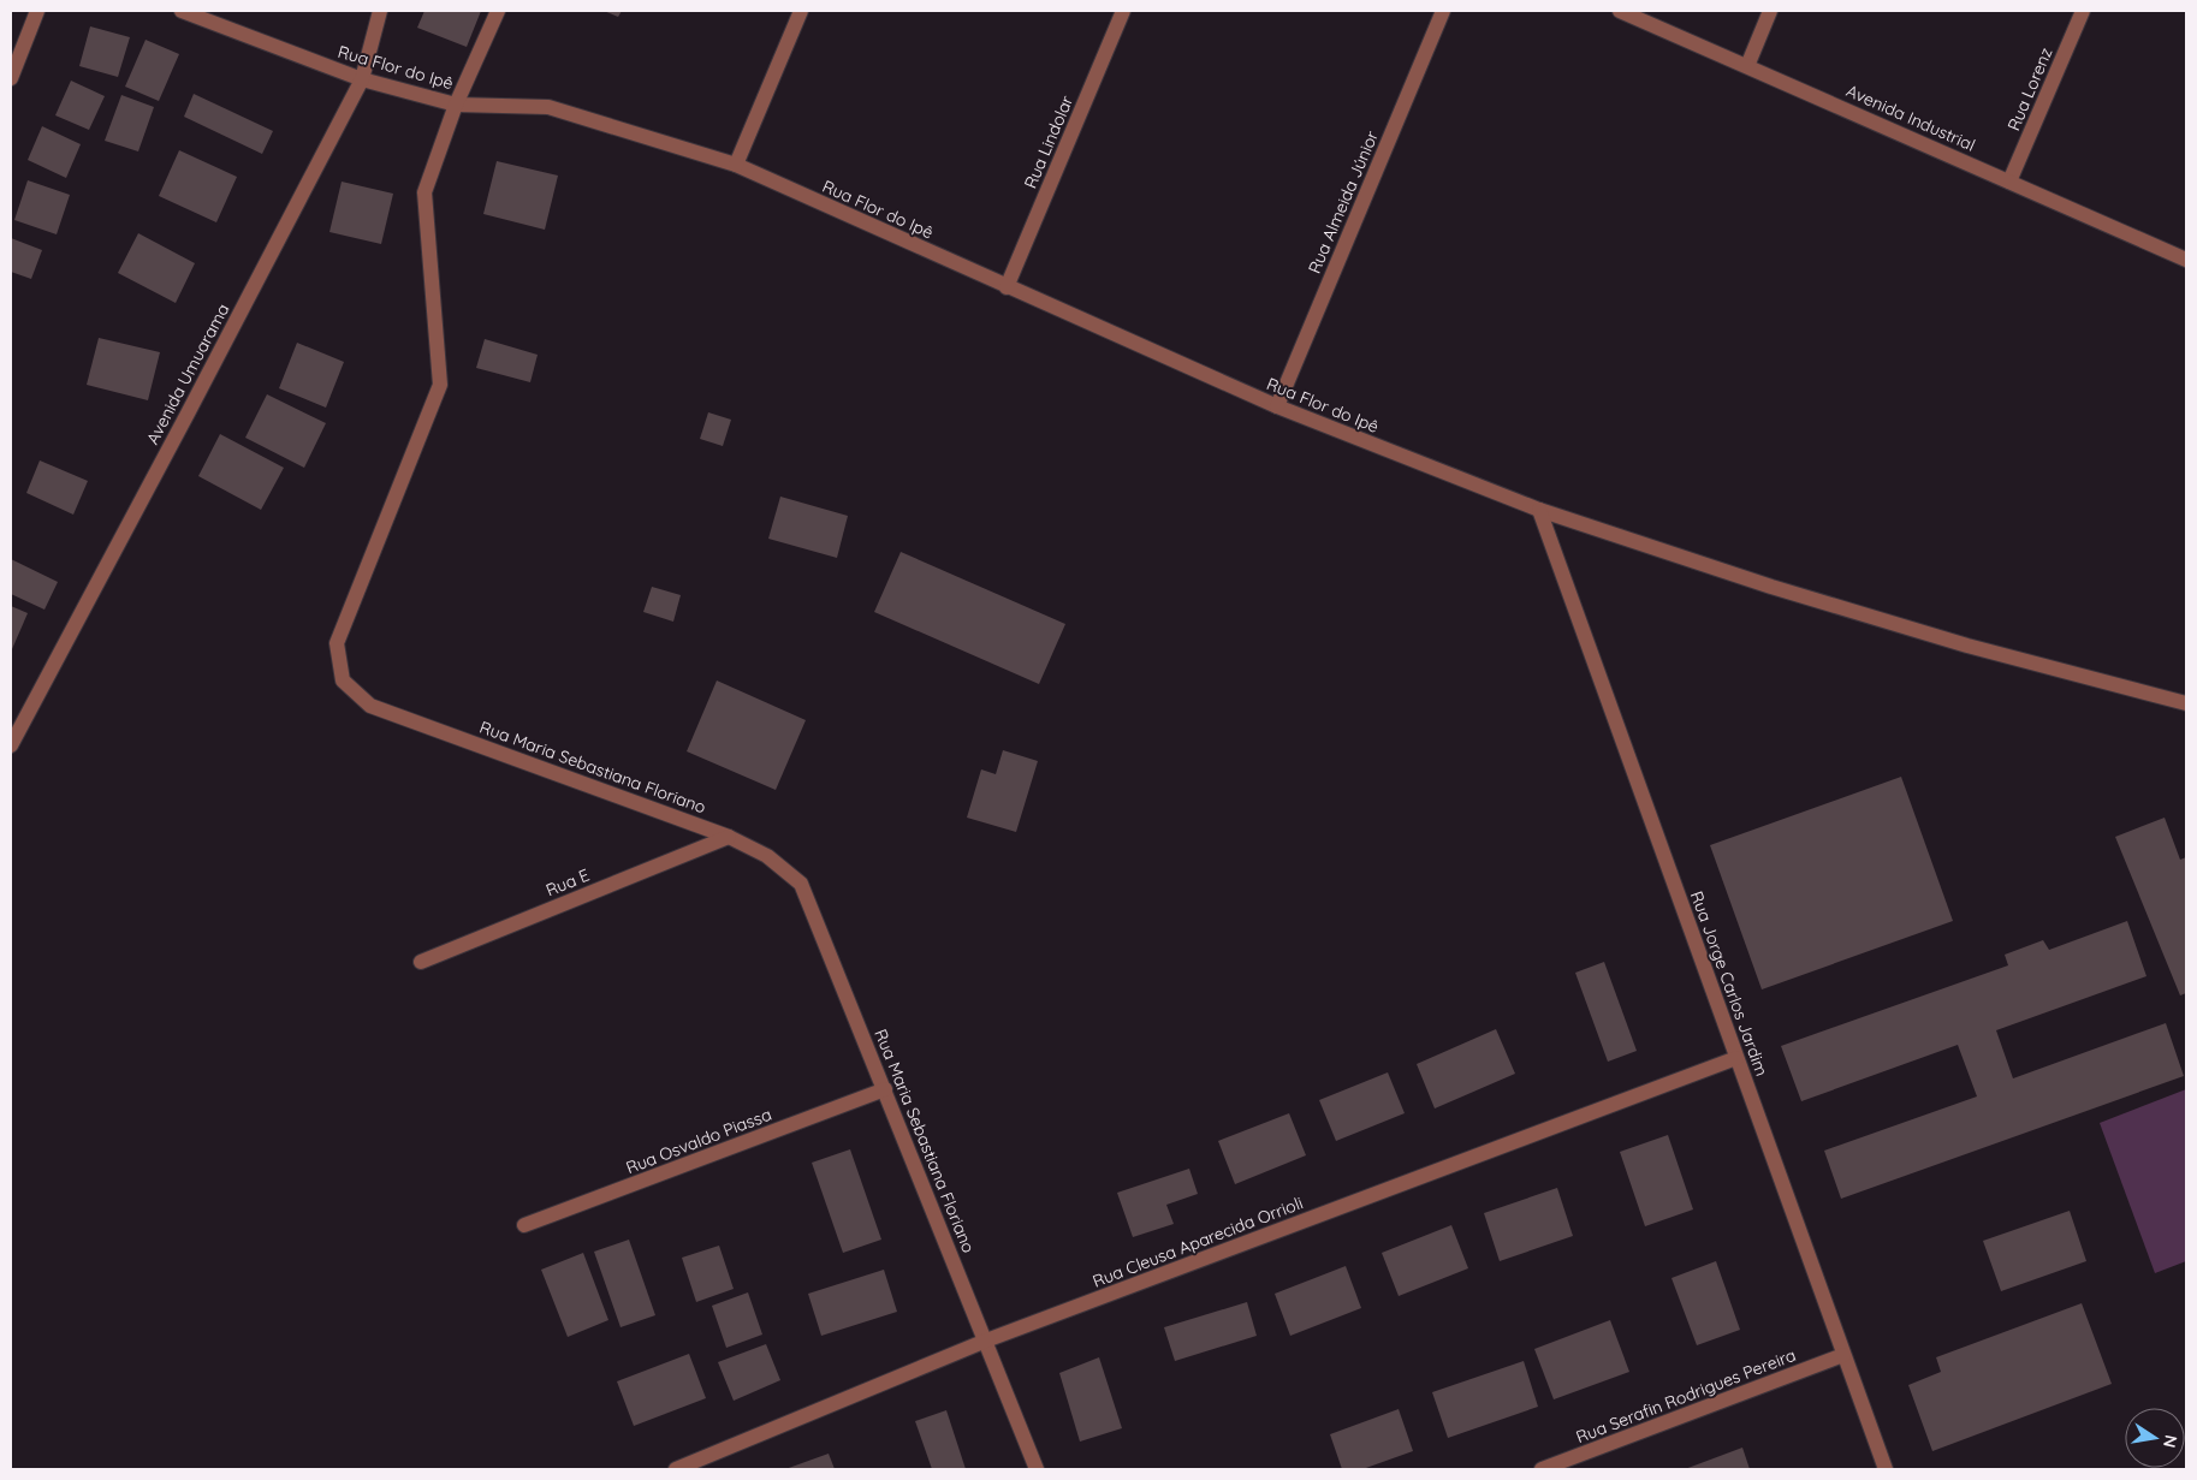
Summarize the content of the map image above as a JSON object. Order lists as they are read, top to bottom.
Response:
{
  "streets": {
    "street": [
      "Rua Flor do Ipê",
      "Rua Lorenz",
      "Avenida Industrial",
      "Rua Lindolar",
      "Rua Almeida Júnior",
      "Avenida Umuarama",
      "Rua Maria Sebastiana Floriano",
      "Rua E",
      "Rua Jorge Carlos Jardim",
      "Rua Osvaldo Piassa",
      "Rua Cleusa Aparecida Orrioli",
      "Rua Serafin Rodrigues Pereira"
    ]
  },
  "crossings": [
    ["Rua Flor do Ipê", "Rua Lindolar"],
    ["Rua Flor do Ipê", "Rua Almeida Júnior"],
    ["Rua Flor do Ipê", "Avenida Umuarama"],
    ["Rua Flor do Ipê", "Rua Maria Sebastiana Floriano"],
    ["Rua Flor do Ipê", "Rua Jorge Carlos Jardim"],
    ["Rua Lorenz", "Avenida Industrial"],
    ["Rua Maria Sebastiana Floriano", "Rua E"],
    ["Rua Maria Sebastiana Floriano", "Rua Osvaldo Piassa"],
    ["Rua Maria Sebastiana Floriano", "Rua Cleusa Aparecida Orrioli"],
    ["Rua Jorge Carlos Jardim", "Rua Cleusa Aparecida Orrioli"],
    ["Rua Jorge Carlos Jardim", "Rua Serafin Rodrigues Pereira"]
  ],
  "north": "right"
}
